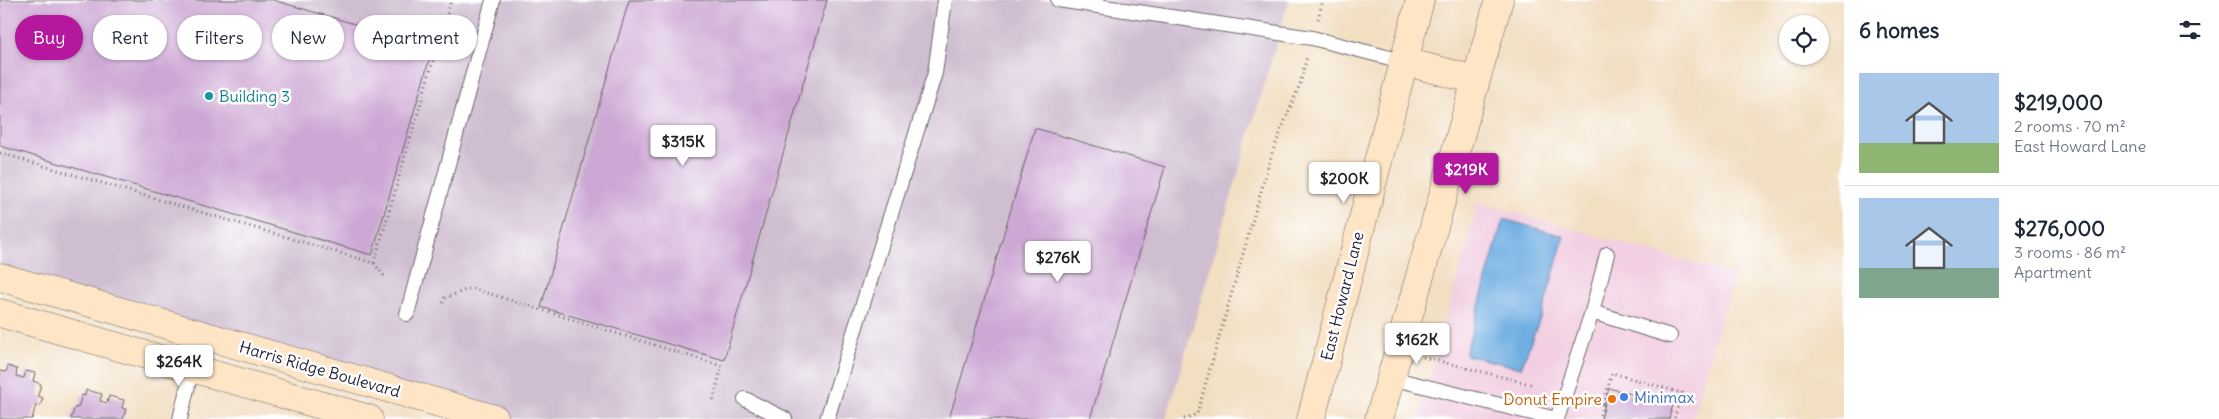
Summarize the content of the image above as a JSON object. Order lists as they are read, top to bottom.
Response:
{
  "streets": {
    "main road": ["East Howard Lane", "Harris Ridge Boulevard"]
  },
  "places": ["Building 3", "Minimax", "Donut Empire"],
  "page": {
    "heading": "6 homes",
    "chip": [
      "Buy",
      "Rent",
      "Filters",
      "New",
      "Apartment"
    ],
    "list": [
      {
        "name": "$219,000",
        "note": "2 rooms · 70 m² · East Howard Lane"
      },
      {
        "name": "$276,000",
        "note": "3 rooms · 86 m² · Apartment"
      }
    ],
    "price": [
      "$315K",
      "$219K",
      "$200K",
      "$276K",
      "$162K",
      "$264K"
    ]
  }
}
